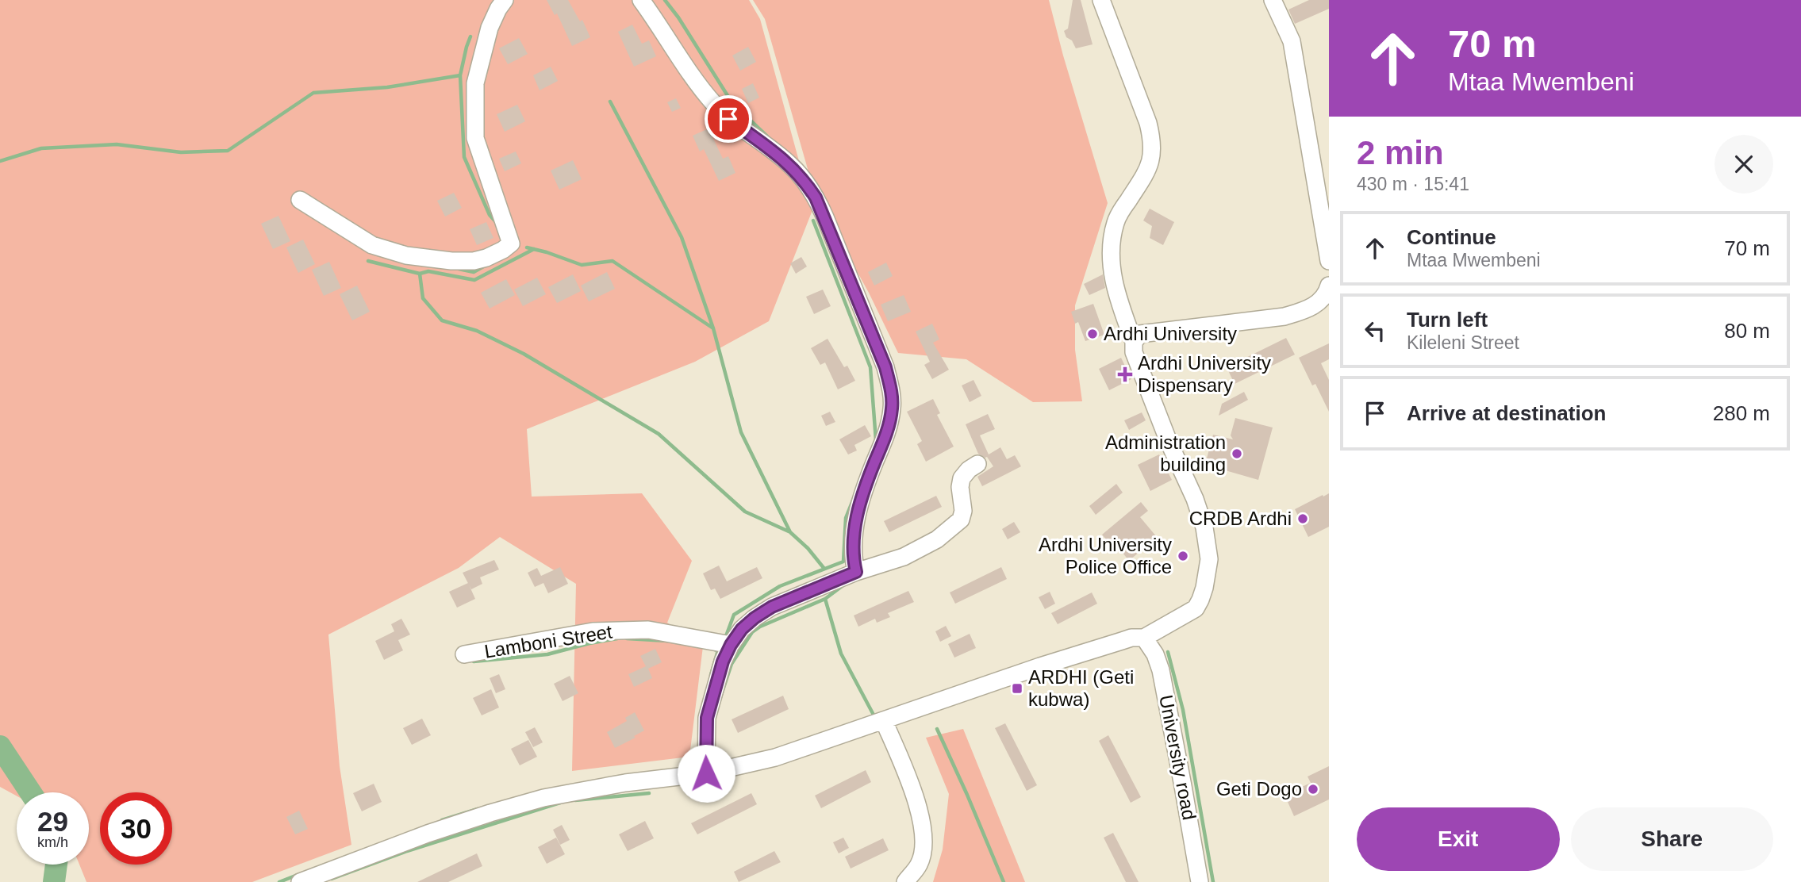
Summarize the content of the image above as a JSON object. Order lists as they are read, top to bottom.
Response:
{
  "streets": {
    "street": ["Lamboni Street", "University road"]
  },
  "places": {
    "other": [
      "Ardhi University",
      "Administration building",
      "CRDB Ardhi",
      "Ardhi University Police Office",
      "Geti Dogo"
    ],
    "health": ["Ardhi University Dispensary"],
    "transit": ["ARDHI (Geti kubwa)"]
  },
  "page": {
    "turn": ["70 m", "Mtaa Mwembeni"],
    "heading": ["2 min", "430 m · 15:41"],
    "list": [
      {
        "name": "Continue",
        "note": "Mtaa Mwembeni",
        "value": "70 m"
      },
      {
        "name": "Turn left",
        "note": "Kileleni Street",
        "value": "80 m"
      },
      {
        "name": "Arrive at destination",
        "value": "280 m"
      }
    ],
    "speed": "29 km/h",
    "limit": "30",
    "buttons": ["Exit", "Share"]
  }
}
